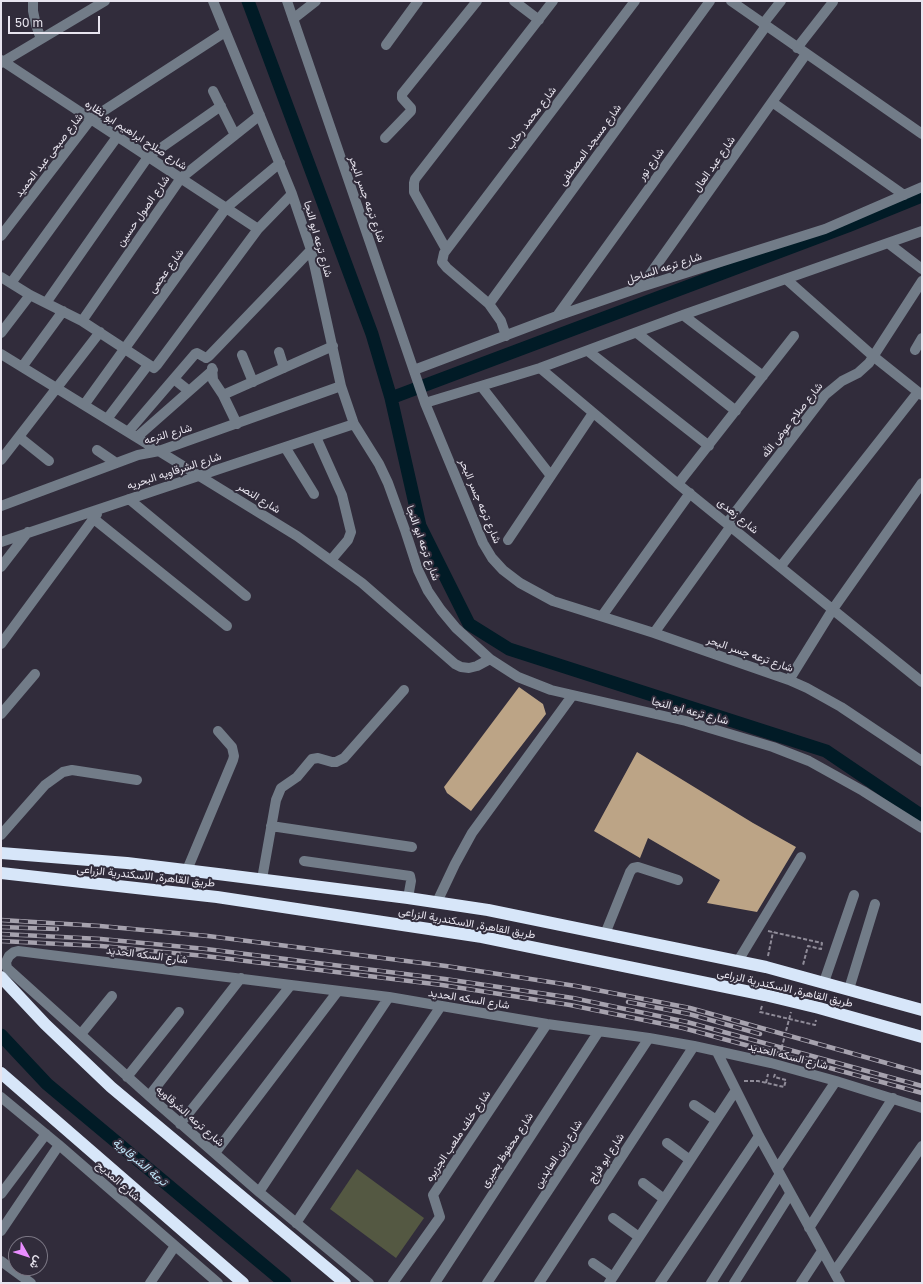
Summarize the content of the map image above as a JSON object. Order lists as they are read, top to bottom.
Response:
{
  "streets": {
    "highway": ["طريق القاهرة, الاسكندرية الزراعى"],
    "street": [
      "شارع محمد رحاب",
      "شارع صلاح ابراهيم ابو نظاره",
      "شارع مسجد المصطفى",
      "شارع صبحى عبد الحميد",
      "شارع نور",
      "شارع عبد العال",
      "شارع ترعه جسر البحر",
      "شارع الصول حسين",
      "شارع ترعه ابو النجا",
      "شارع ترعه الساحل",
      "شارع عجمى",
      "شارع صلاح عوض الله",
      "شارع الترعه",
      "شارع الشرقاويه البحريه",
      "شارع النصر",
      "شارع زهدى",
      "شارع السكه الحديد",
      "شارع ترعه الشرقاويه",
      "شارع خلف ملعب الجزيره",
      "شارع محفوظ بحيرى",
      "شارع زين العابدين",
      "شارع ابو فراج",
      "شارع المديح"
    ]
  },
  "crossings": [
    ["شارع صلاح ابراهيم ابو نظاره", "شارع صبحى عبد الحميد"],
    ["شارع صلاح ابراهيم ابو نظاره", "شارع الصول حسين"],
    ["شارع صلاح ابراهيم ابو نظاره", "شارع عجمى"],
    ["شارع صبحى عبد الحميد", "شارع ترعه ابو النجا"],
    ["شارع نور", "شارع ترعه الساحل"],
    ["شارع عبد العال", "شارع ترعه الساحل"],
    ["شارع ترعه جسر البحر", "شارع ترعه الساحل"],
    ["شارع ترعه جسر البحر", "شارع صلاح عوض الله"],
    ["شارع الصول حسين", "شارع ترعه ابو النجا"],
    ["شارع ترعه ابو النجا", "شارع عجمى"],
    ["شارع ترعه ابو النجا", "شارع الترعه"],
    ["شارع ترعه ابو النجا", "شارع الشرقاويه البحريه"],
    ["شارع ترعه ابو النجا", "شارع النصر"],
    ["شارع عجمى", "شارع النصر"],
    ["شارع صلاح عوض الله", "شارع زهدى"],
    ["شارع الترعه", "شارع النصر"],
    ["شارع الشرقاويه البحريه", "شارع النصر"],
    ["شارع السكه الحديد", "شارع ترعه الشرقاويه"],
    ["شارع السكه الحديد", "شارع خلف ملعب الجزيره"],
    ["شارع السكه الحديد", "شارع محفوظ بحيرى"],
    ["شارع السكه الحديد", "شارع زين العابدين"],
    ["شارع السكه الحديد", "شارع ابو فراج"]
  ],
  "water": ["ترعة الشرقاوية"],
  "scale_bar": "50 m",
  "north": "bottom right"
}
